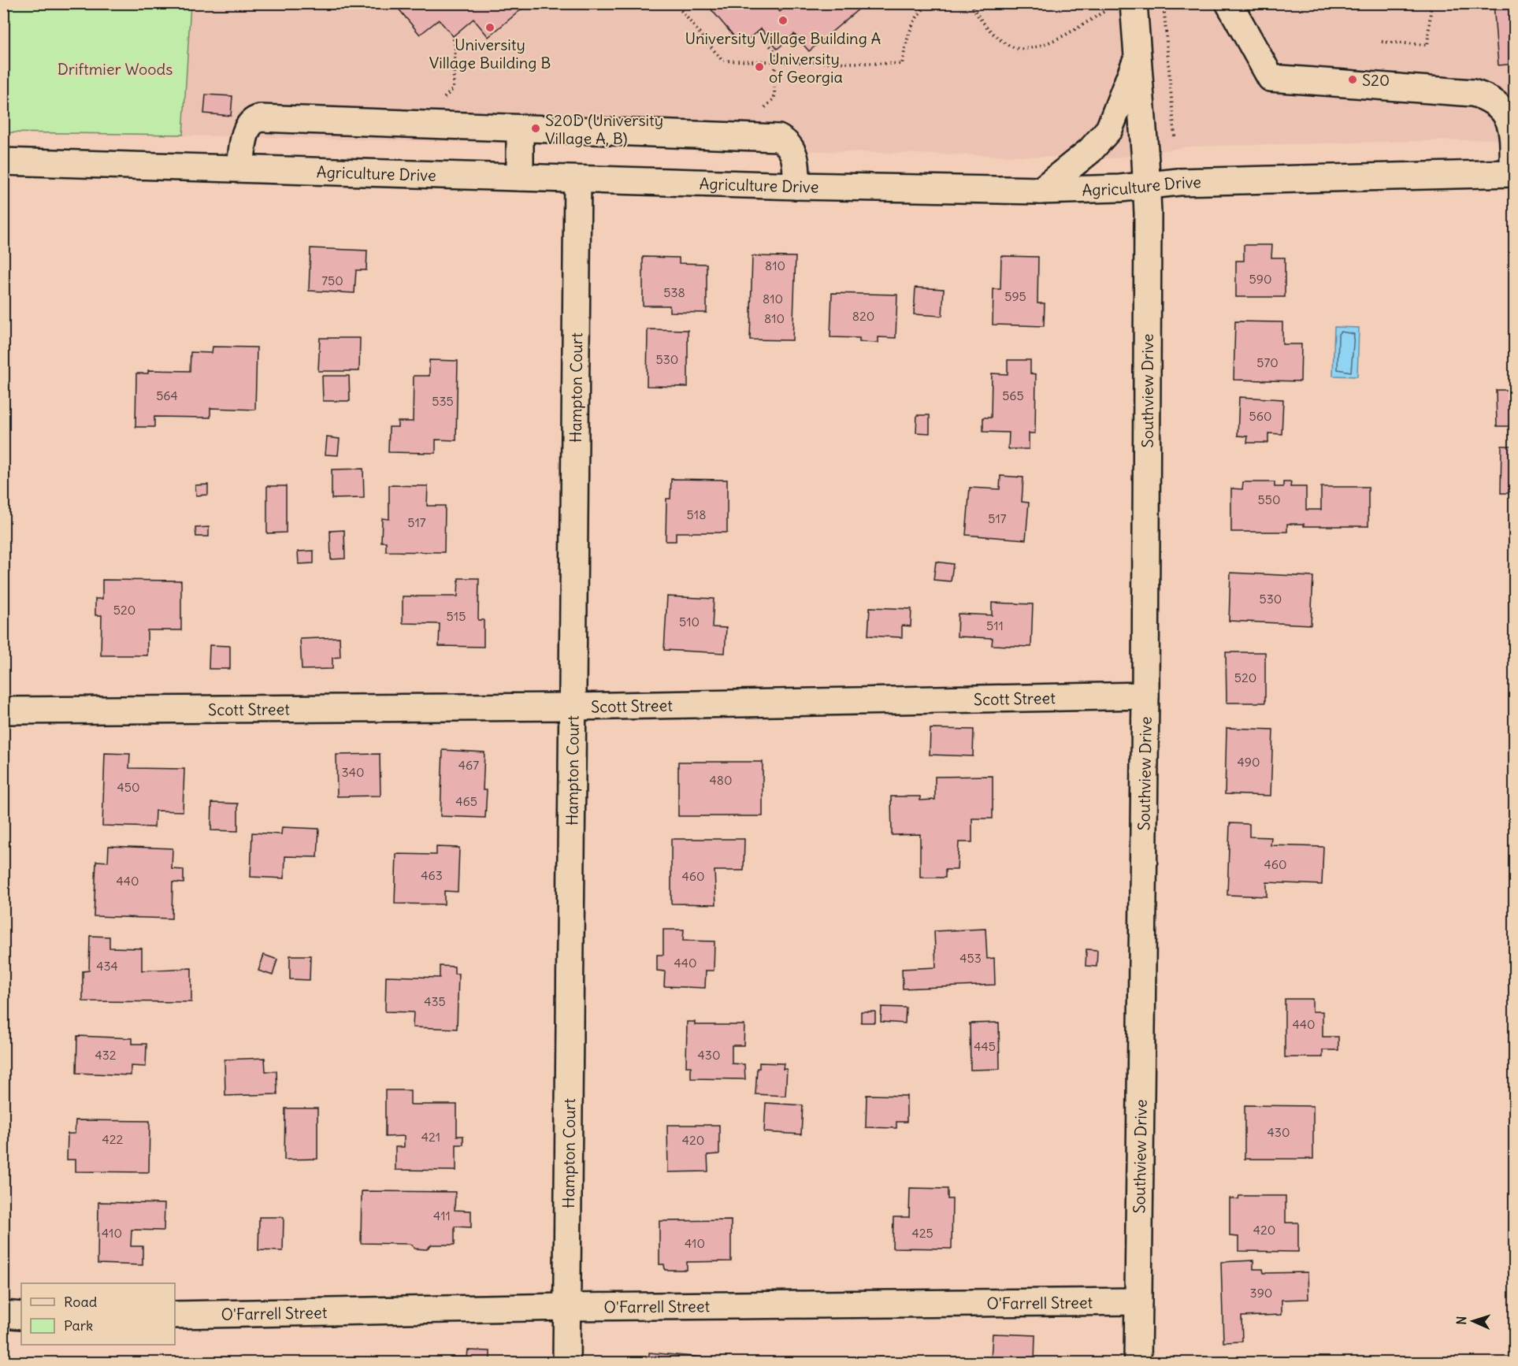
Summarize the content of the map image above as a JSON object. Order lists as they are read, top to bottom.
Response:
{
  "streets": {
    "street": [
      "Agriculture Drive",
      "Hampton Court",
      "Southview Drive",
      "Scott Street",
      "O'Farrell Street"
    ]
  },
  "crossings": [
    ["Agriculture Drive", "Hampton Court"],
    ["Agriculture Drive", "Southview Drive"],
    ["Hampton Court", "Scott Street"],
    ["Hampton Court", "O'Farrell Street"],
    ["Southview Drive", "Scott Street"],
    ["Southview Drive", "O'Farrell Street"]
  ],
  "parks": ["Driftmier Woods"],
  "places": [
    "University Village Building A",
    "University Village Building B",
    "University of Georgia",
    "S20",
    "S20D (University Village A, B)"
  ],
  "house_numbers": [
    "810",
    "590",
    "750",
    "538",
    "595",
    "810",
    "820",
    "810",
    "530",
    "570",
    "564",
    "565",
    "535",
    "560",
    "550",
    "518",
    "517",
    "517",
    "530",
    "520",
    "515",
    "510",
    "511",
    "520",
    "490",
    "467",
    "340",
    "480",
    "450",
    "465",
    "460",
    "463",
    "460",
    "440",
    "453",
    "440",
    "434",
    "435",
    "440",
    "445",
    "432",
    "430",
    "430",
    "421",
    "422",
    "420",
    "411",
    "420",
    "410",
    "425",
    "410",
    "390"
  ],
  "legend": ["Road", "Park"],
  "north": "left"
}
